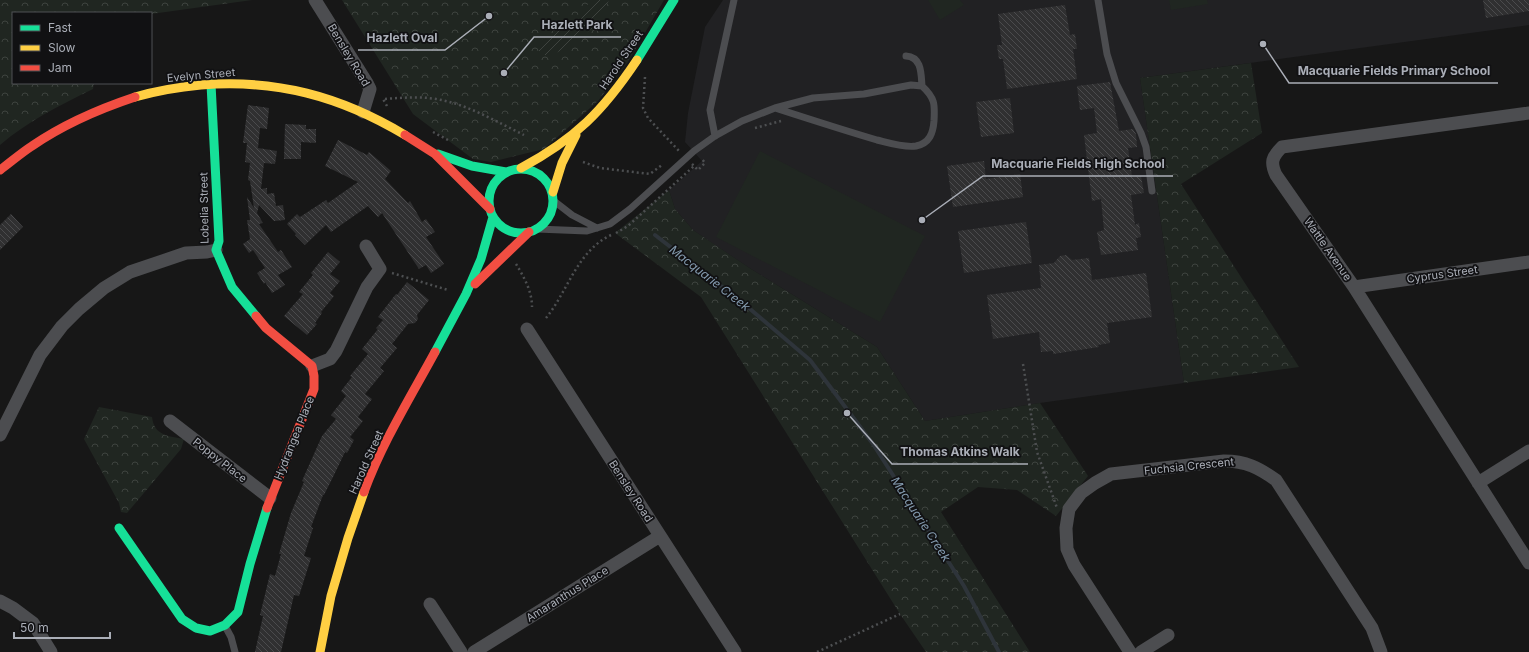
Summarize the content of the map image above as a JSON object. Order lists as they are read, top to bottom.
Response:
{
  "streets": {
    "street": [
      "Bensley Road",
      "Harold Street",
      "Evelyn Street",
      "Lobelia Street",
      "Wattle Avenue",
      "Cyprus Street",
      "Hydrangea Place",
      "Poppy Place",
      "Fuchsia Crescent",
      "Amaranthus Place"
    ]
  },
  "crossings": [
    ["Bensley Road", "Evelyn Street"],
    ["Bensley Road", "Amaranthus Place"],
    ["Harold Street", "Evelyn Street"],
    ["Evelyn Street", "Lobelia Street"],
    ["Lobelia Street", "Hydrangea Place"],
    ["Wattle Avenue", "Cyprus Street"],
    ["Hydrangea Place", "Poppy Place"]
  ],
  "water": ["Macquarie Creek"],
  "places": [
    "Hazlett Oval",
    "Macquarie Fields Primary School",
    "Hazlett Park",
    "Macquarie Fields High School",
    "Thomas Atkins Walk"
  ],
  "legend": ["Fast", "Slow", "Jam"],
  "scale_bar": "50 m"
}
